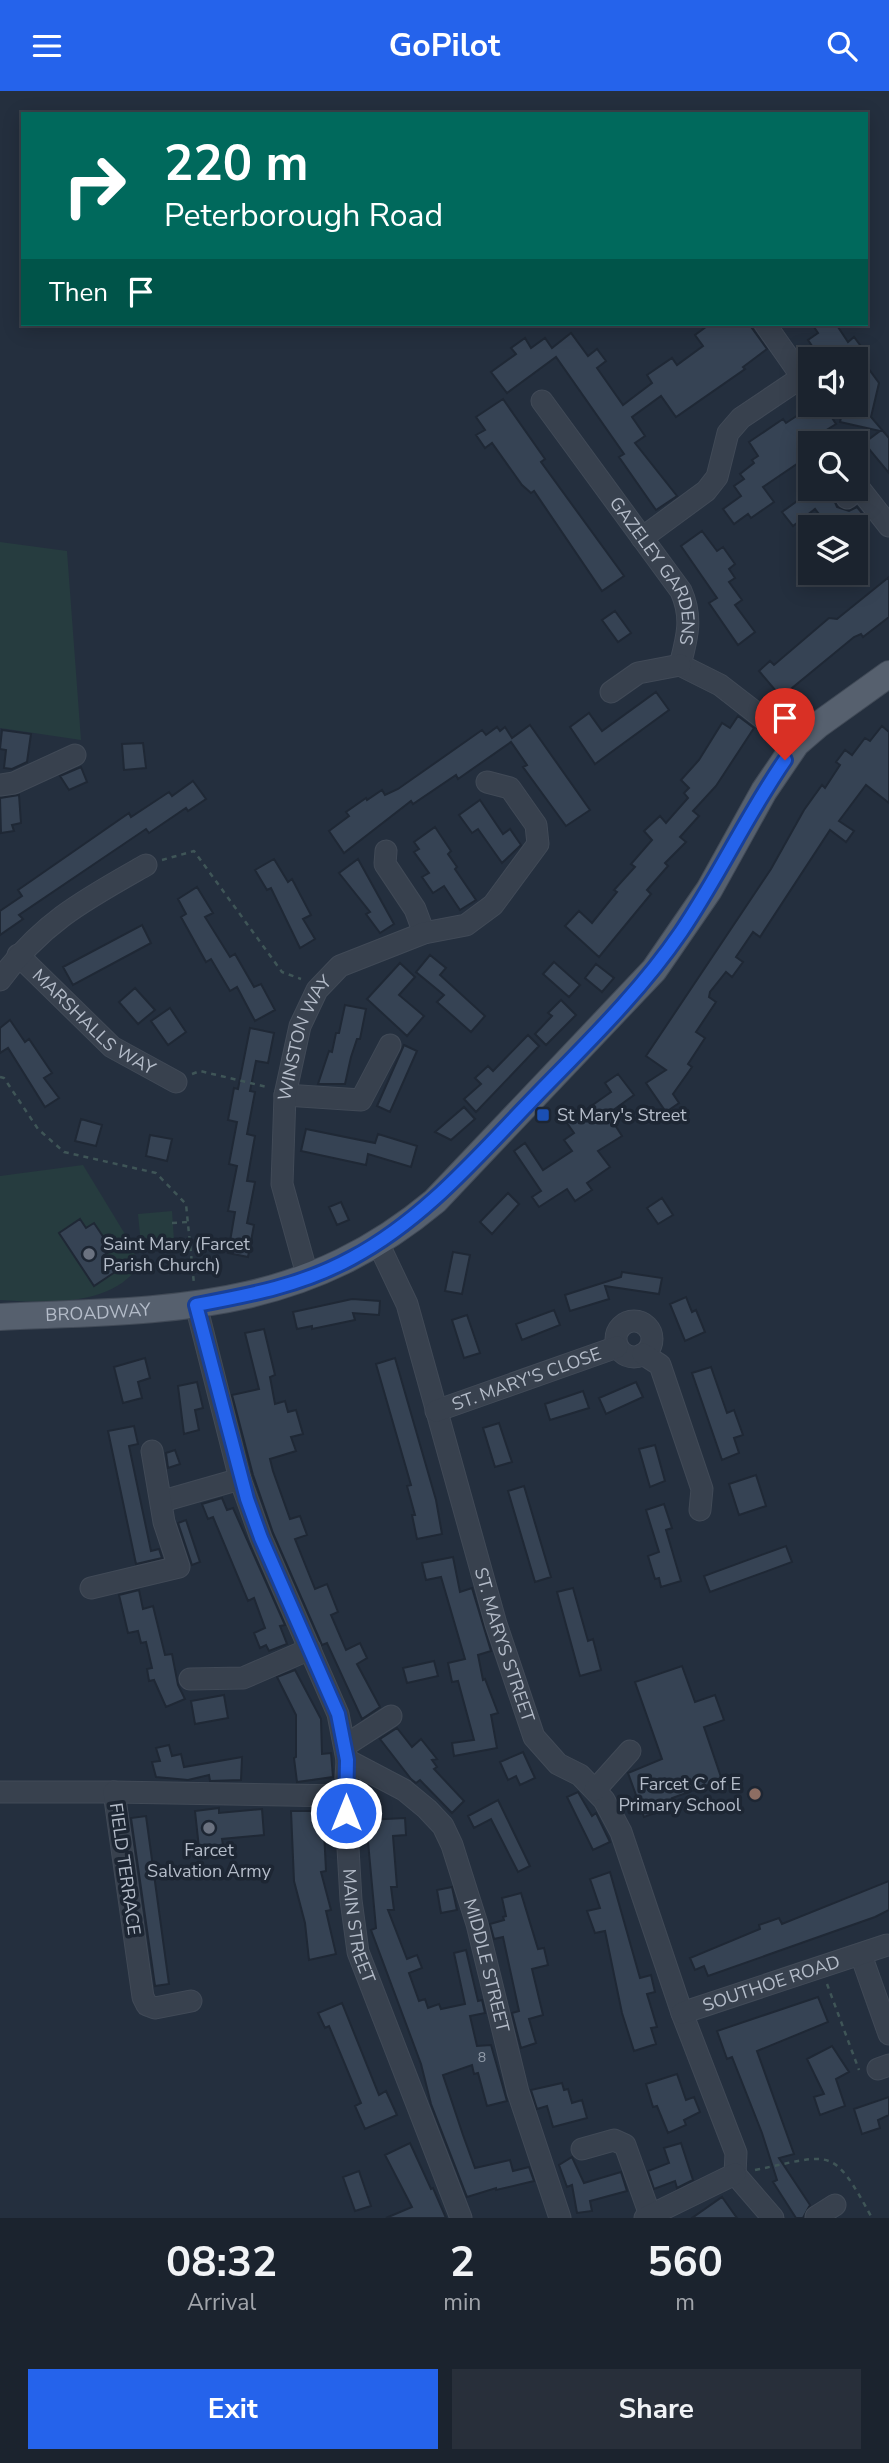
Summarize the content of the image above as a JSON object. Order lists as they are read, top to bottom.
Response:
{
  "streets": {
    "main road": ["BROADWAY"],
    "street": [
      "GAZELEY GARDENS",
      "MARSHALLS WAY",
      "WINSTON WAY",
      "ST. MARY'S CLOSE",
      "ST. MARYS STREET",
      "FIELD TERRACE",
      "MAIN STREET",
      "MIDDLE STREET",
      "SOUTHOE ROAD"
    ]
  },
  "crossings": [
    ["GAZELEY GARDENS", "BROADWAY"],
    ["WINSTON WAY", "BROADWAY"],
    ["BROADWAY", "ST. MARYS STREET"],
    ["BROADWAY", "MAIN STREET"],
    ["ST. MARY'S CLOSE", "ST. MARYS STREET"],
    ["ST. MARYS STREET", "SOUTHOE ROAD"],
    ["FIELD TERRACE", "MAIN STREET"],
    ["MAIN STREET", "MIDDLE STREET"]
  ],
  "places": {
    "transit": ["St Mary's Street"],
    "other": ["Saint Mary (Farcet Parish Church)", "Farcet C of E Primary School", "Farcet Salvation Army"]
  },
  "house_numbers": ["8"],
  "page": {
    "header": "GoPilot",
    "turn": ["220 m", "Peterborough Road"],
    "then": "Then",
    "eta": [
      "08:32",
      "Arrival",
      "2",
      "min",
      "560",
      "m"
    ],
    "buttons": ["Exit", "Share"]
  }
}
